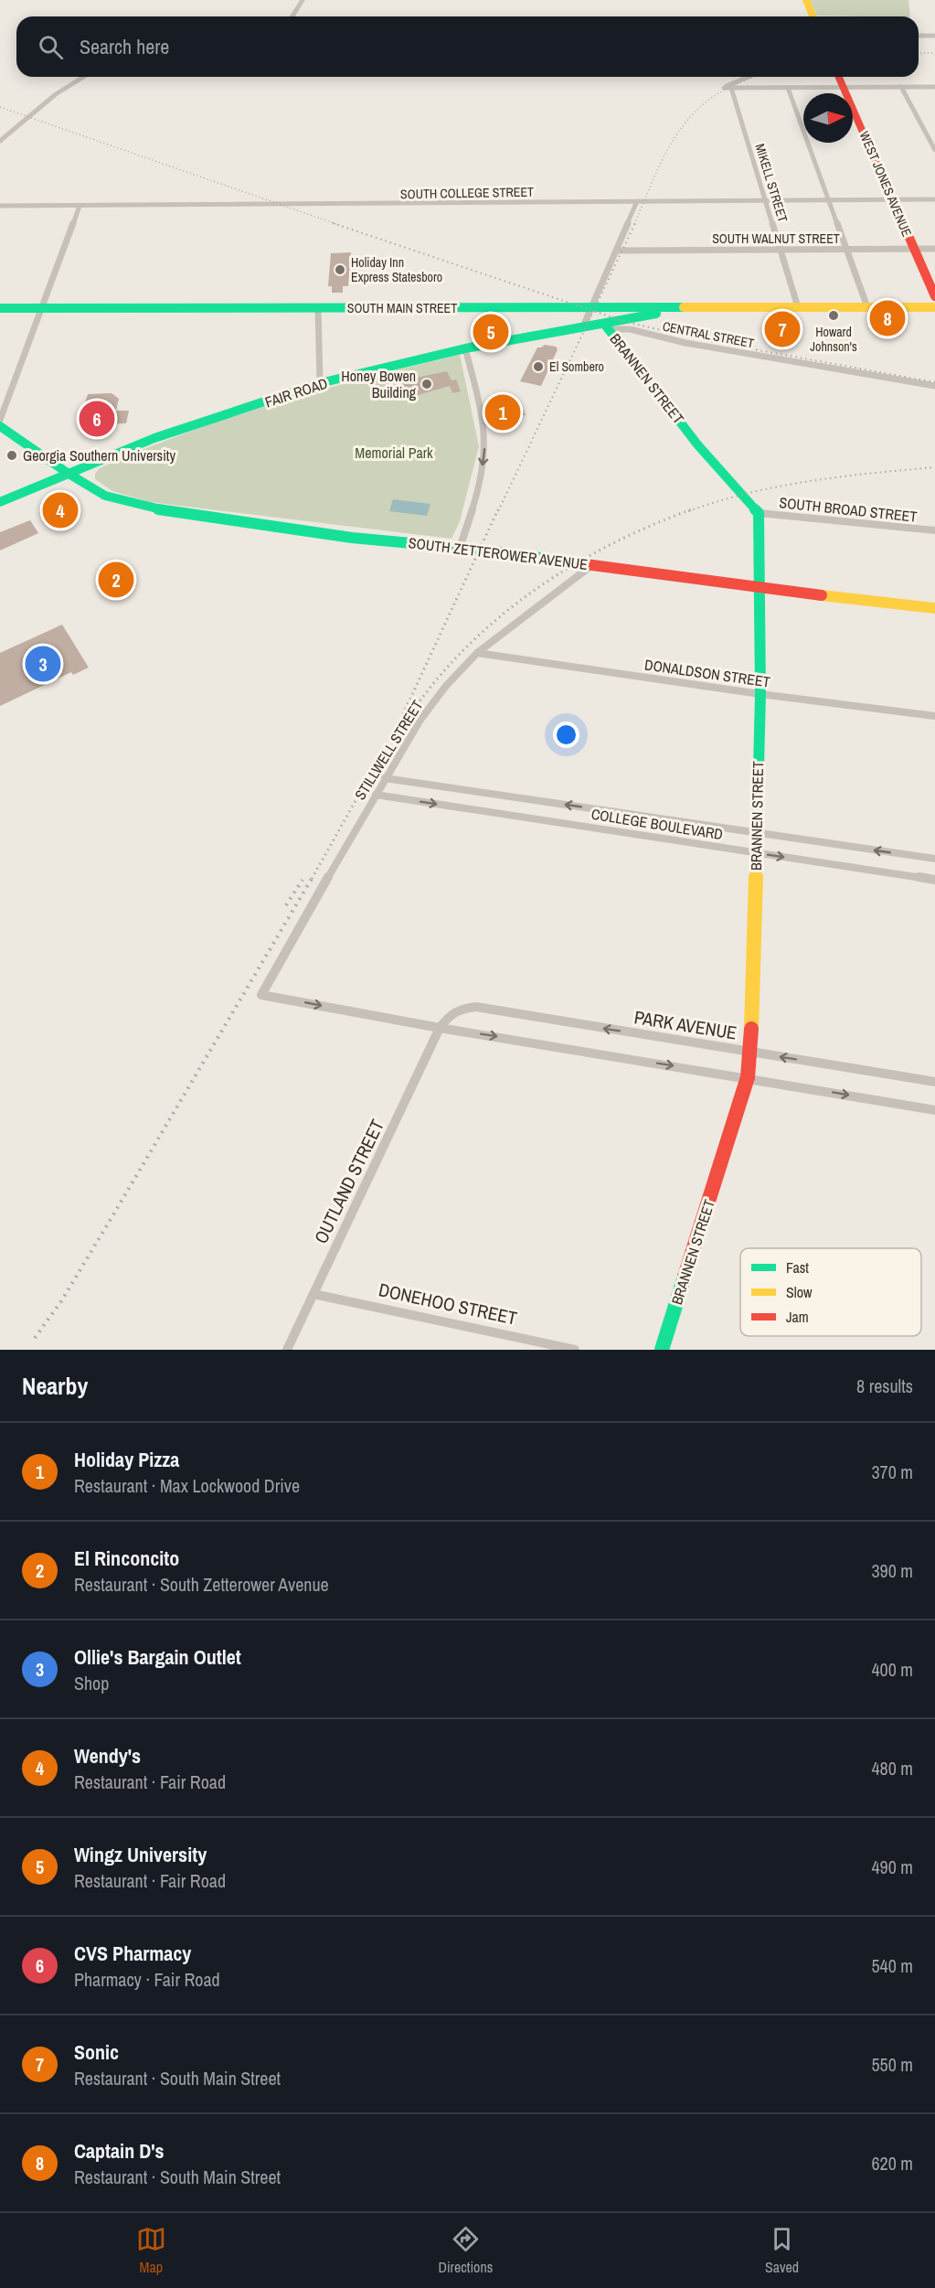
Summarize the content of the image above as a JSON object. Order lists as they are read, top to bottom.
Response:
{
  "streets": {
    "street": [
      "MIKELL STREET",
      "WEST JONES AVENUE",
      "SOUTH COLLEGE STREET",
      "SOUTH WALNUT STREET",
      "SOUTH MAIN STREET",
      "CENTRAL STREET",
      "BRANNEN STREET",
      "FAIR ROAD",
      "SOUTH BROAD STREET",
      "SOUTH ZETTEROWER AVENUE",
      "DONALDSON STREET",
      "STILLWELL STREET",
      "COLLEGE BOULEVARD",
      "PARK AVENUE",
      "OUTLAND STREET",
      "DONEHOO STREET"
    ]
  },
  "crossings": [
    ["MIKELL STREET", "SOUTH COLLEGE STREET"],
    ["MIKELL STREET", "SOUTH WALNUT STREET"],
    ["MIKELL STREET", "SOUTH MAIN STREET"],
    ["WEST JONES AVENUE", "SOUTH COLLEGE STREET"],
    ["WEST JONES AVENUE", "SOUTH WALNUT STREET"],
    ["SOUTH MAIN STREET", "BRANNEN STREET"],
    ["SOUTH MAIN STREET", "FAIR ROAD"],
    ["CENTRAL STREET", "BRANNEN STREET"],
    ["CENTRAL STREET", "FAIR ROAD"],
    ["BRANNEN STREET", "FAIR ROAD"],
    ["BRANNEN STREET", "SOUTH BROAD STREET"],
    ["BRANNEN STREET", "SOUTH ZETTEROWER AVENUE"],
    ["BRANNEN STREET", "DONALDSON STREET"],
    ["BRANNEN STREET", "COLLEGE BOULEVARD"],
    ["BRANNEN STREET", "PARK AVENUE"],
    ["FAIR ROAD", "SOUTH ZETTEROWER AVENUE"],
    ["SOUTH ZETTEROWER AVENUE", "STILLWELL STREET"],
    ["DONALDSON STREET", "STILLWELL STREET"],
    ["STILLWELL STREET", "COLLEGE BOULEVARD"],
    ["STILLWELL STREET", "PARK AVENUE"],
    ["STILLWELL STREET", "OUTLAND STREET"],
    ["PARK AVENUE", "OUTLAND STREET"],
    ["OUTLAND STREET", "DONEHOO STREET"]
  ],
  "parks": ["Memorial Park"],
  "places": [
    "Holiday Inn Express Statesboro",
    "Howard Johnson's",
    "El Sombero",
    "Honey Bowen Building",
    "Georgia Southern University"
  ],
  "legend": ["Fast", "Slow", "Jam"],
  "north": "right",
  "page": {
    "search": "Search here",
    "pins": [
      "8",
      "7",
      "5",
      "1",
      "6",
      "4",
      "2",
      "3"
    ],
    "heading": ["Nearby", "8 results"],
    "list": [
      {
        "mark": "1",
        "name": "Holiday Pizza",
        "note": "Restaurant · Max Lockwood Drive",
        "value": "370 m"
      },
      {
        "mark": "2",
        "name": "El Rinconcito",
        "note": "Restaurant · South Zetterower Avenue",
        "value": "390 m"
      },
      {
        "mark": "3",
        "name": "Ollie's Bargain Outlet",
        "note": "Shop",
        "value": "400 m"
      },
      {
        "mark": "4",
        "name": "Wendy's",
        "note": "Restaurant · Fair Road",
        "value": "480 m"
      },
      {
        "mark": "5",
        "name": "Wingz University",
        "note": "Restaurant · Fair Road",
        "value": "490 m"
      },
      {
        "mark": "6",
        "name": "CVS Pharmacy",
        "note": "Pharmacy · Fair Road",
        "value": "540 m"
      },
      {
        "mark": "7",
        "name": "Sonic",
        "note": "Restaurant · South Main Street",
        "value": "550 m"
      },
      {
        "mark": "8",
        "name": "Captain D's",
        "note": "Restaurant · South Main Street",
        "value": "620 m"
      }
    ],
    "nav": ["Map", "Directions", "Saved"]
  }
}
